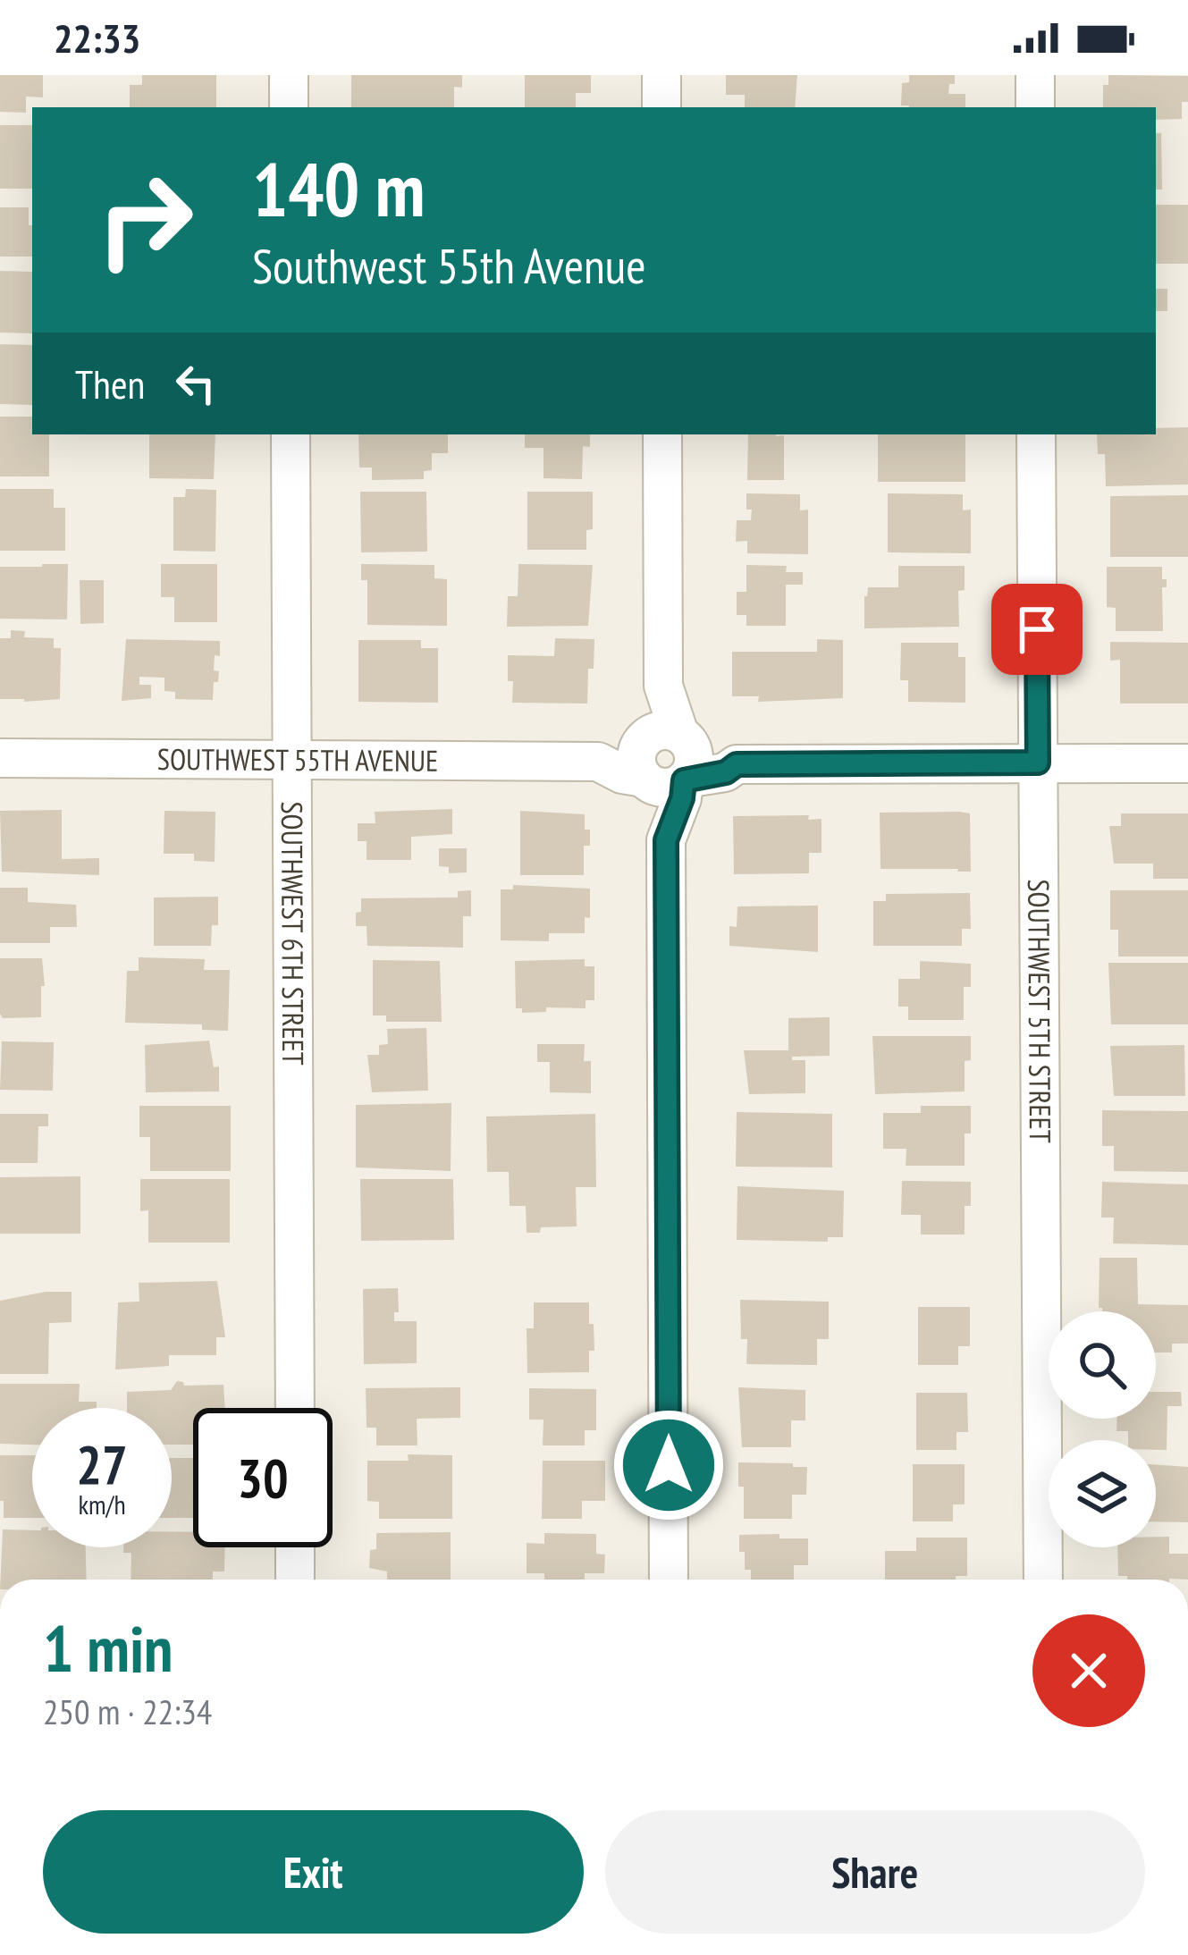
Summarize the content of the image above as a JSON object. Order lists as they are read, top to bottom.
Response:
{
  "streets": {
    "street": ["SOUTHWEST 55TH AVENUE", "SOUTHWEST 6TH STREET", "SOUTHWEST 5TH STREET"]
  },
  "crossings": [
    ["SOUTHWEST 55TH AVENUE", "SOUTHWEST 6TH STREET"],
    ["SOUTHWEST 55TH AVENUE", "SOUTHWEST 5TH STREET"]
  ],
  "page": {
    "status": "22:33",
    "turn": ["140 m", "Southwest 55th Avenue"],
    "then": "Then",
    "speed": "27 km/h",
    "limit": "30",
    "heading": ["1 min", "250 m · 22:34"],
    "buttons": ["Exit", "Share"]
  }
}
